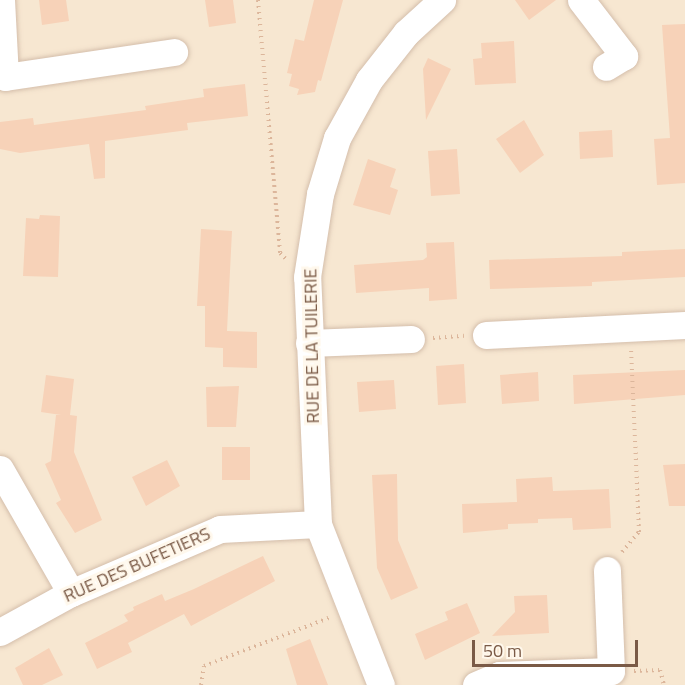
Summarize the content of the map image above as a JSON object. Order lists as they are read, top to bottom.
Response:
{
  "streets": {
    "street": ["RUE DE LA TUILERIE", "RUE DES BUFETIERS"]
  },
  "crossings": [
    ["RUE DE LA TUILERIE", "RUE DES BUFETIERS"]
  ],
  "scale_bar": "50 m"
}
